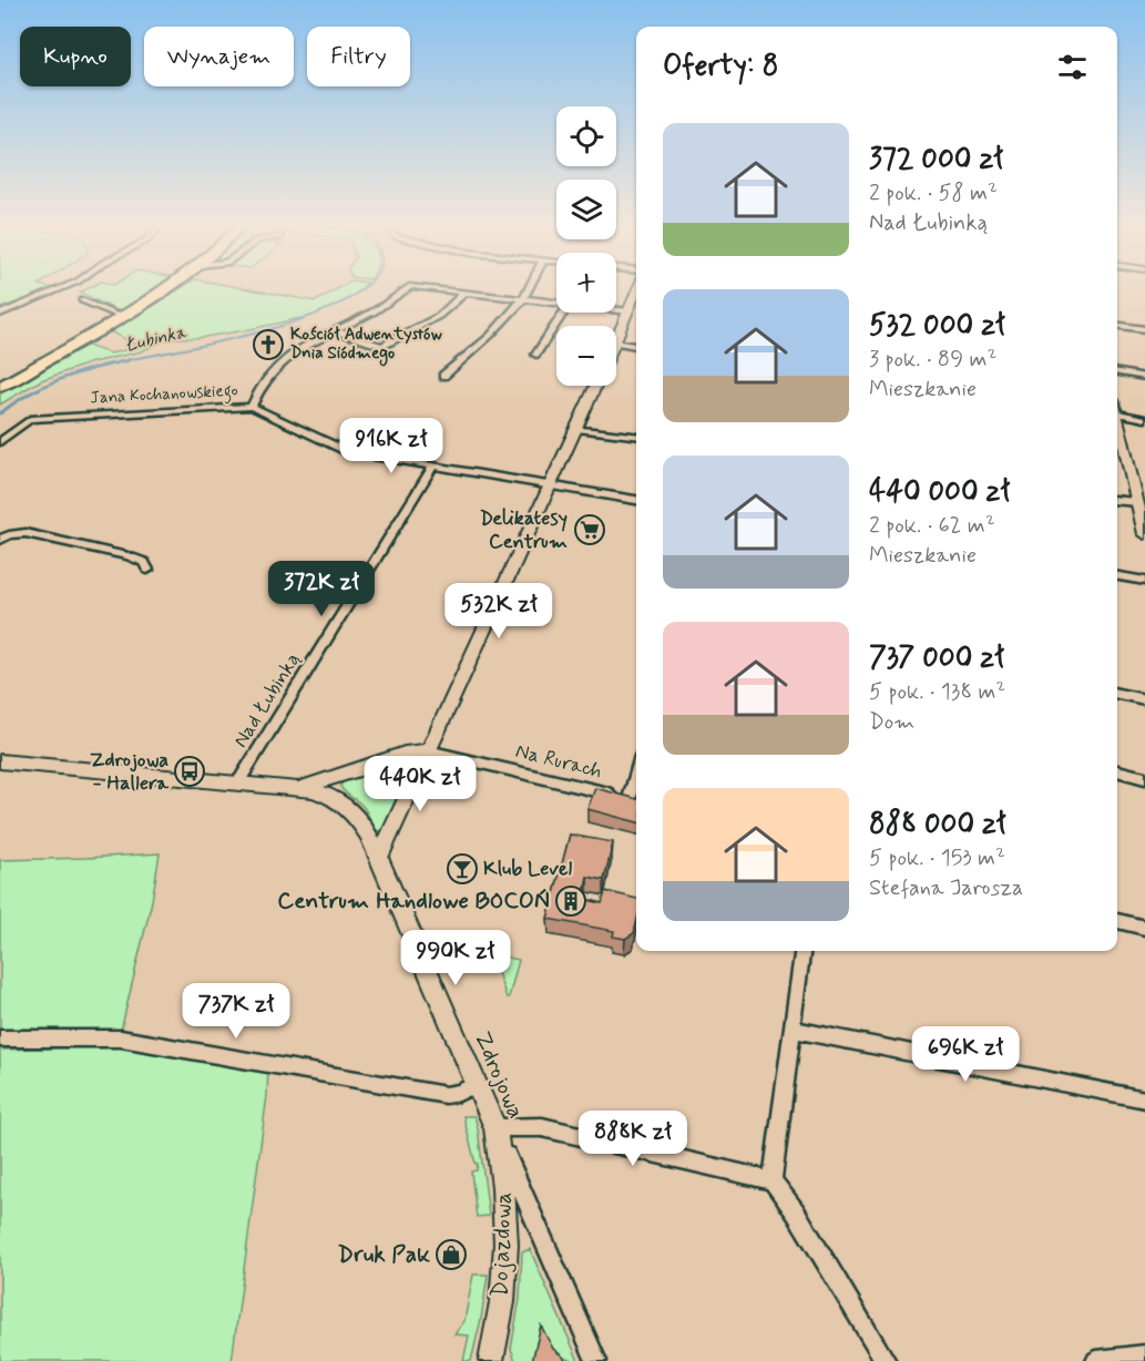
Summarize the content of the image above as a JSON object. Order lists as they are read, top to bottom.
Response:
{
  "streets": {
    "street": [
      "Jana Kochanowskiego",
      "Nad Łubinką",
      "Na Rurach",
      "Zdrojowa",
      "Dojazdowa"
    ]
  },
  "crossings": [
    ["Jana Kochanowskiego", "Nad Łubinką"],
    ["Nad Łubinką", "Zdrojowa"],
    ["Zdrojowa", "Dojazdowa"]
  ],
  "water": ["Łubinka"],
  "places": {
    "church": ["Kościół Adwentystów Dnia Siódmego"],
    "supermarket": ["Delikatesy Centrum"],
    "bus stop": ["Zdrojowa - Hallera"],
    "bar": ["Klub Level"],
    "building": ["Centrum Handlowe BOCOŃ"],
    "shop": ["Druk Pak"]
  },
  "page": {
    "chip": ["Kupno", "Wynajem", "Filtry"],
    "heading": "Oferty: 8",
    "map_buttons": ["+", "−"],
    "list": [
      {
        "name": "372 000 zł",
        "note": "2 pok. · 58 m² · Nad Łubinką"
      },
      {
        "name": "532 000 zł",
        "note": "3 pok. · 89 m² · Mieszkanie"
      },
      {
        "name": "440 000 zł",
        "note": "2 pok. · 62 m² · Mieszkanie"
      },
      {
        "name": "737 000 zł",
        "note": "5 pok. · 138 m² · Dom"
      },
      {
        "name": "888 000 zł",
        "note": "5 pok. · 153 m² · Stefana Jarosza"
      }
    ],
    "price": [
      "916K zł",
      "372K zł",
      "532K zł",
      "440K zł",
      "990K zł",
      "737K zł",
      "696K zł",
      "888K zł"
    ]
  }
}
